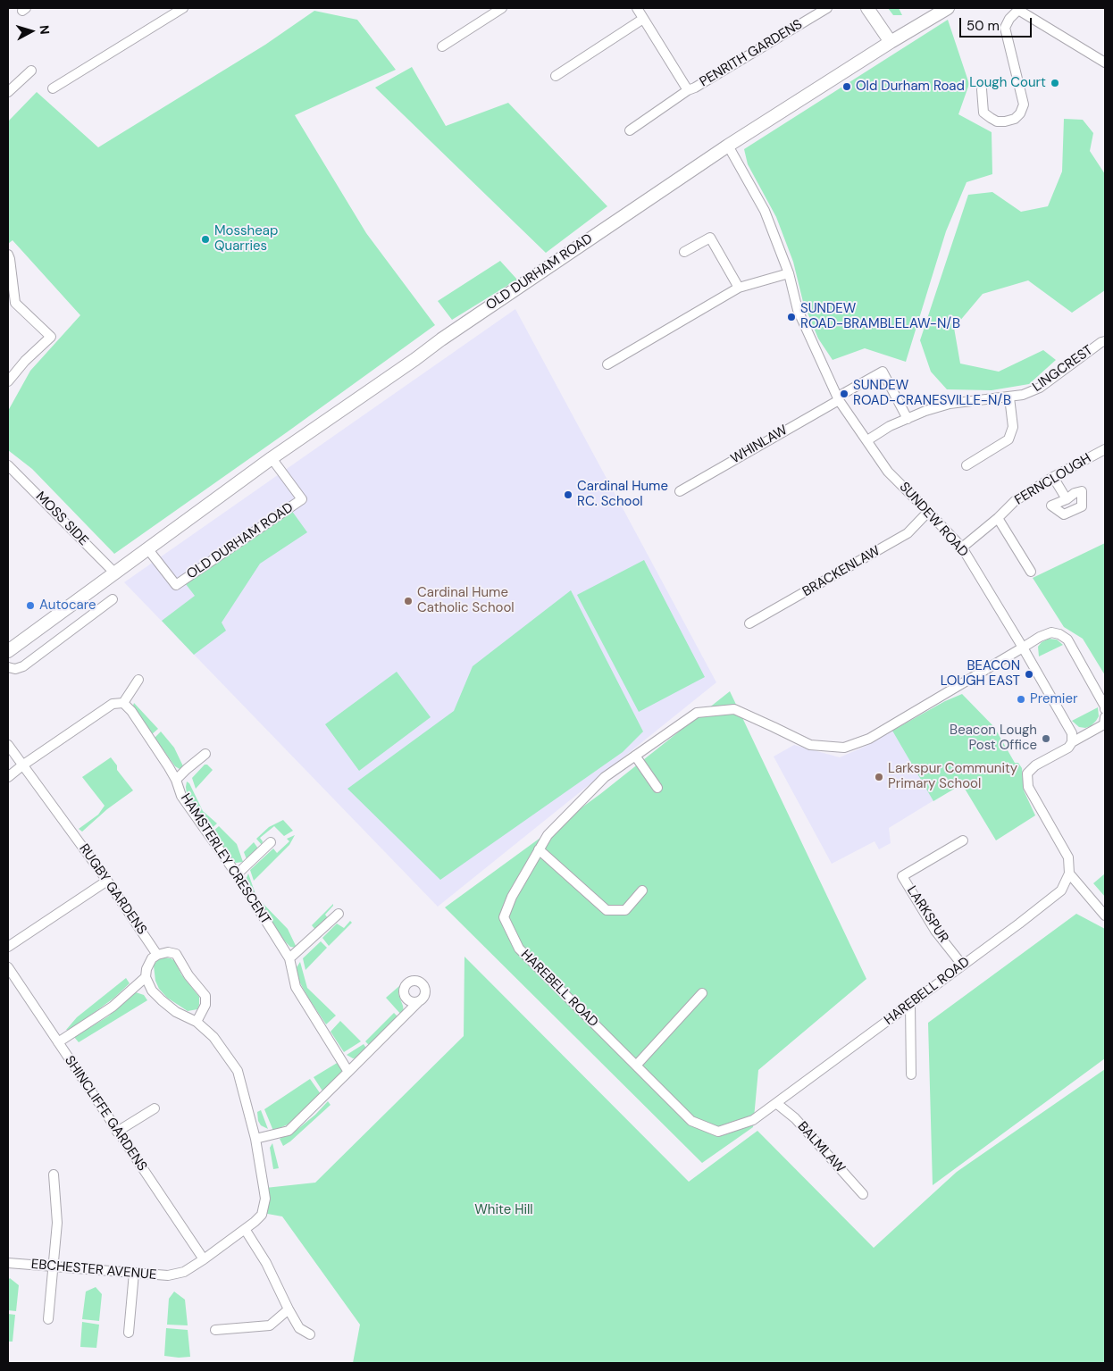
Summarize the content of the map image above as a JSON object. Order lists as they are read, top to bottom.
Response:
{
  "streets": {
    "main road": ["OLD DURHAM ROAD"],
    "street": [
      "PENRITH GARDENS",
      "LINGCREST",
      "WHINLAW",
      "FERNCLOUGH",
      "MOSS SIDE",
      "SUNDEW ROAD",
      "BRACKENLAW",
      "HAMSTERLEY CRESCENT",
      "RUGBY GARDENS",
      "LARKSPUR",
      "HAREBELL ROAD",
      "SHINCLIFFE GARDENS",
      "BALMLAW",
      "EBCHESTER AVENUE"
    ]
  },
  "crossings": [
    ["OLD DURHAM ROAD", "MOSS SIDE"],
    ["OLD DURHAM ROAD", "SUNDEW ROAD"],
    ["LINGCREST", "WHINLAW"],
    ["LINGCREST", "SUNDEW ROAD"],
    ["WHINLAW", "SUNDEW ROAD"],
    ["FERNCLOUGH", "SUNDEW ROAD"],
    ["SUNDEW ROAD", "BRACKENLAW"],
    ["SUNDEW ROAD", "HAREBELL ROAD"],
    ["LARKSPUR", "HAREBELL ROAD"],
    ["HAREBELL ROAD", "BALMLAW"],
    ["SHINCLIFFE GARDENS", "EBCHESTER AVENUE"]
  ],
  "parks": ["White Hill"],
  "places": [
    "Lough Court",
    "Old Durham Road",
    "Mossheap Quarries",
    "SUNDEW ROAD-BRAMBLELAW-N/B",
    "SUNDEW ROAD-CRANESVILLE-N/B",
    "Cardinal Hume RC. School",
    "Cardinal Hume Catholic School",
    "Autocare",
    "BEACON LOUGH EAST",
    "Premier",
    "Beacon Lough Post Office",
    "Larkspur Community Primary School"
  ],
  "scale_bar": "50 m",
  "north": "right"
}
